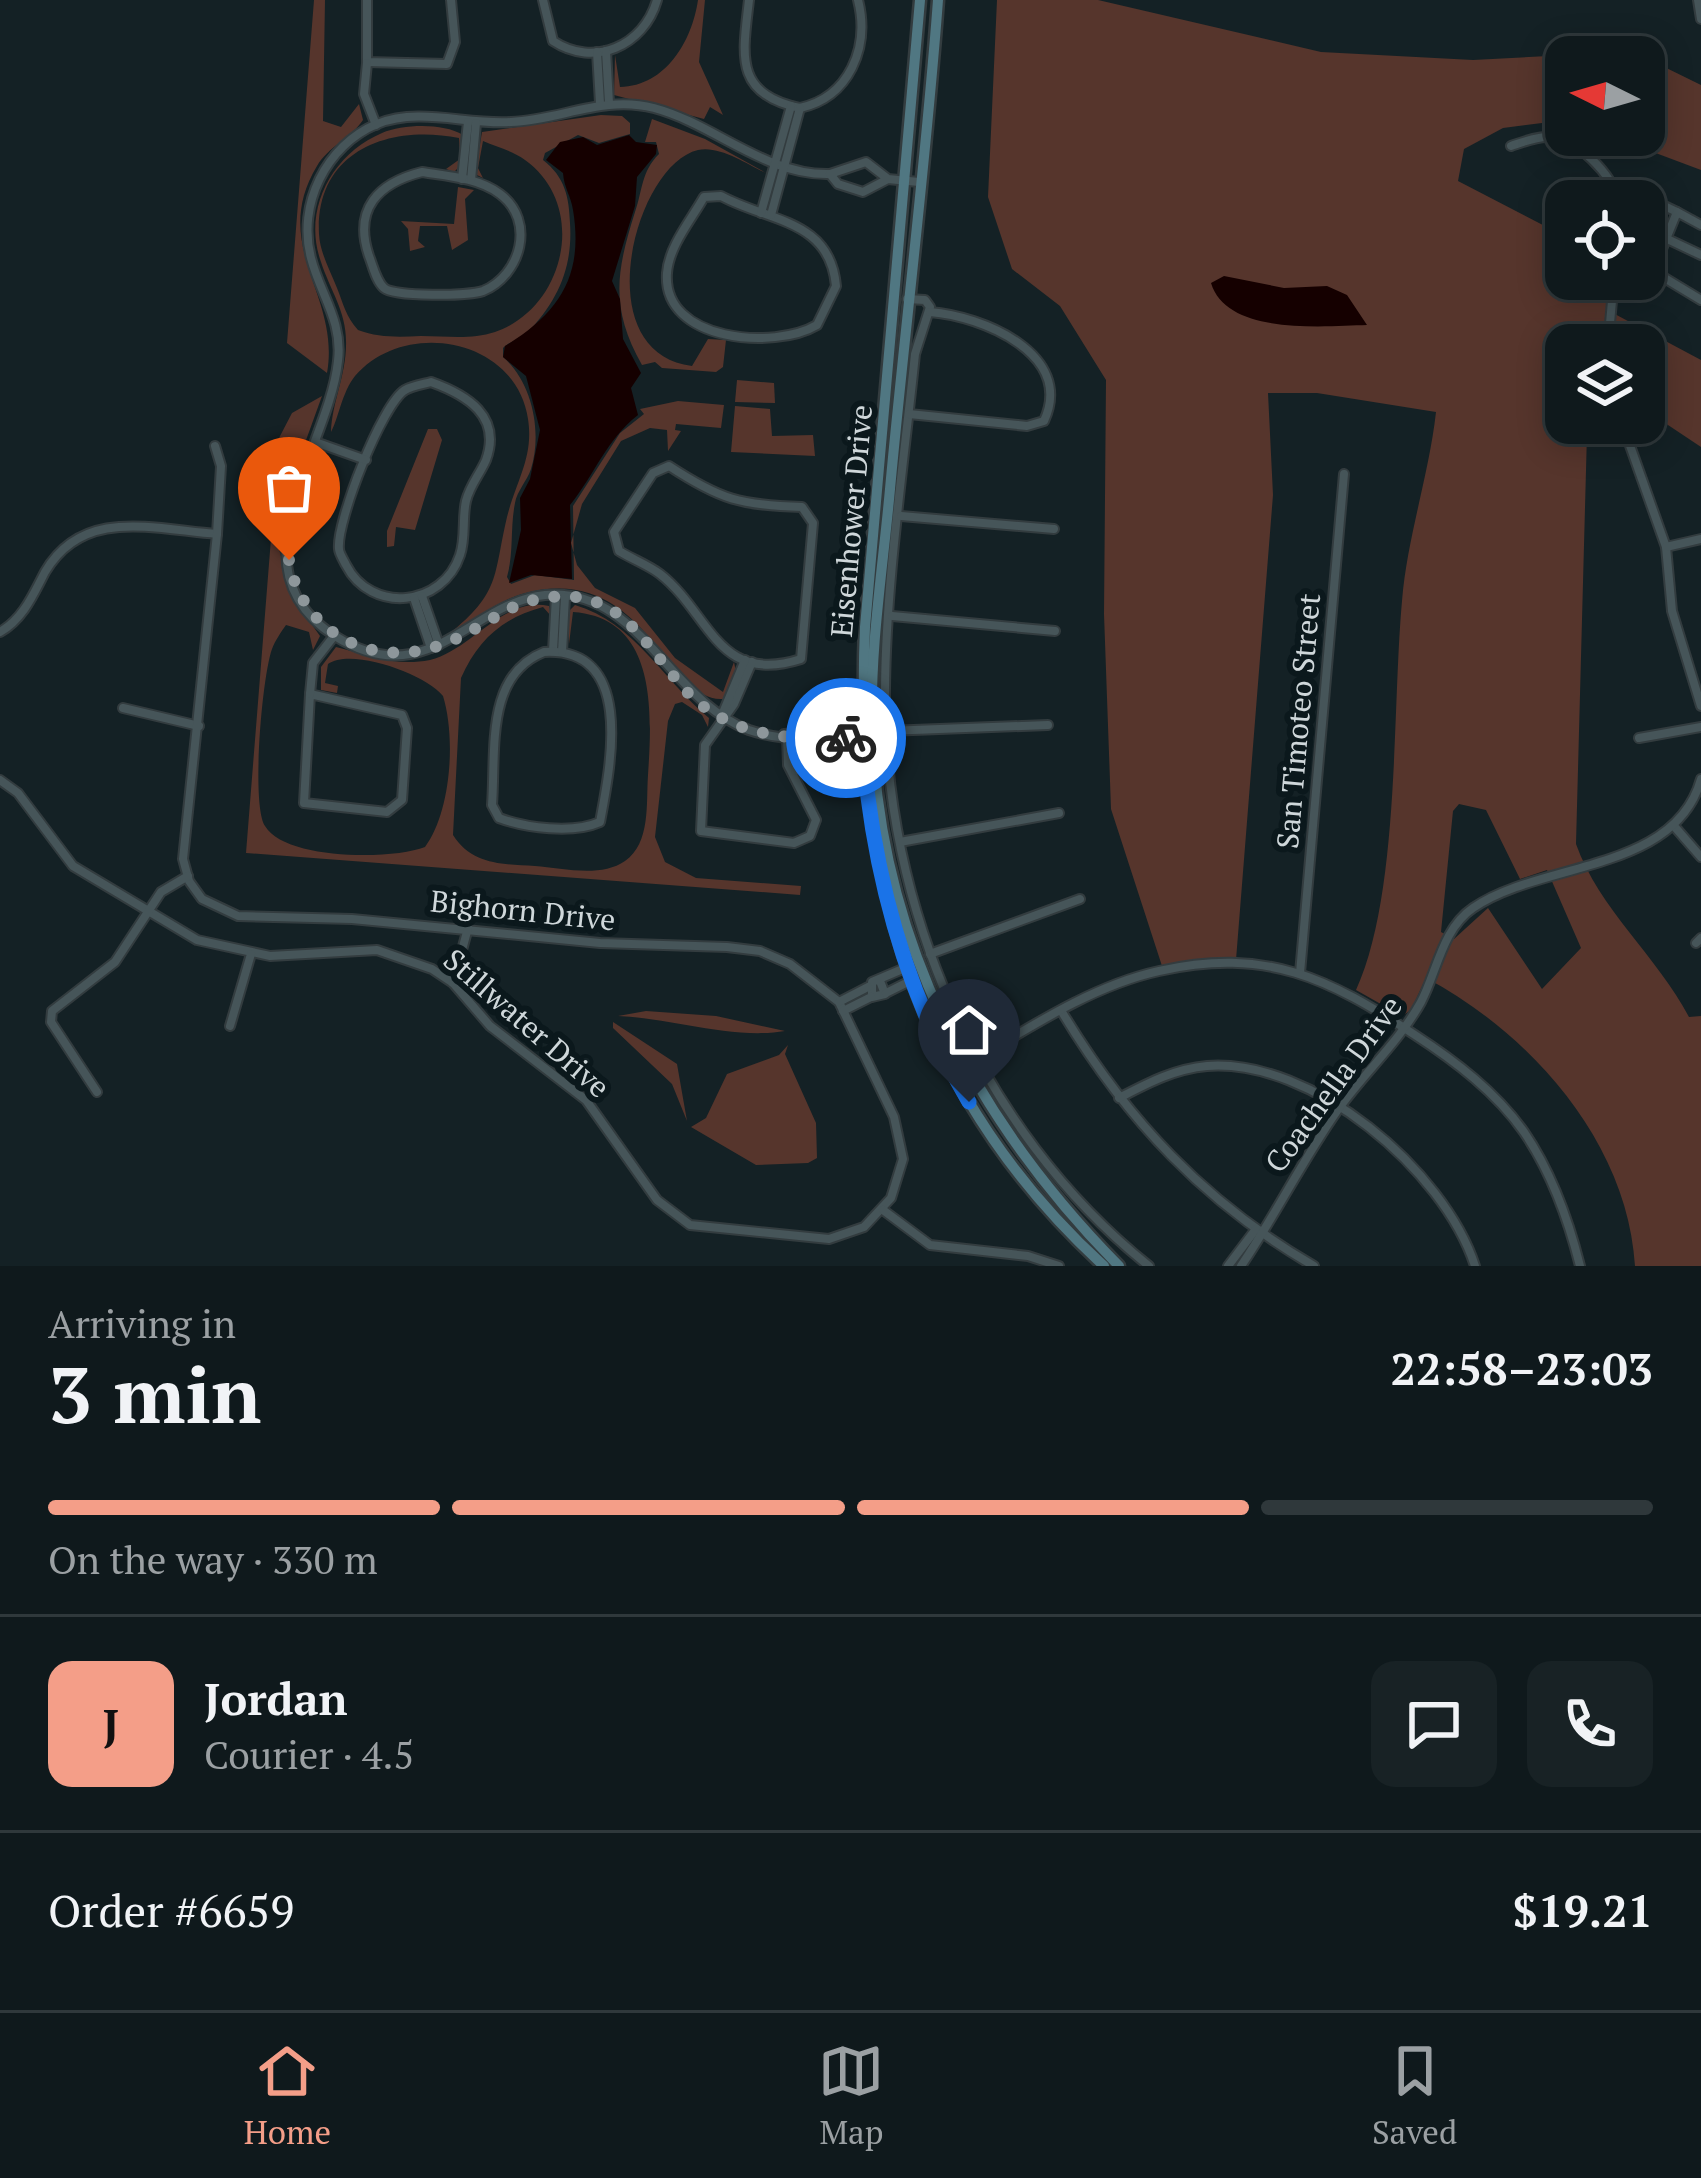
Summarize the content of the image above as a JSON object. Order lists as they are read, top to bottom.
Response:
{
  "streets": {
    "main road": ["Eisenhower Drive"],
    "street": [
      "San Timoteo Street",
      "Bighorn Drive",
      "Stillwater Drive",
      "Coachella Drive"
    ]
  },
  "north": "left",
  "page": {
    "heading": ["3 min", "Arriving in", "22:58–23:03"],
    "panel": [
      "Jordan",
      "Courier · 4.5",
      "Order #6659",
      "$19.21"
    ],
    "bar": "On the way · 330 m",
    "round": "J",
    "tabs": ["Home", "Map", "Saved"]
  }
}
